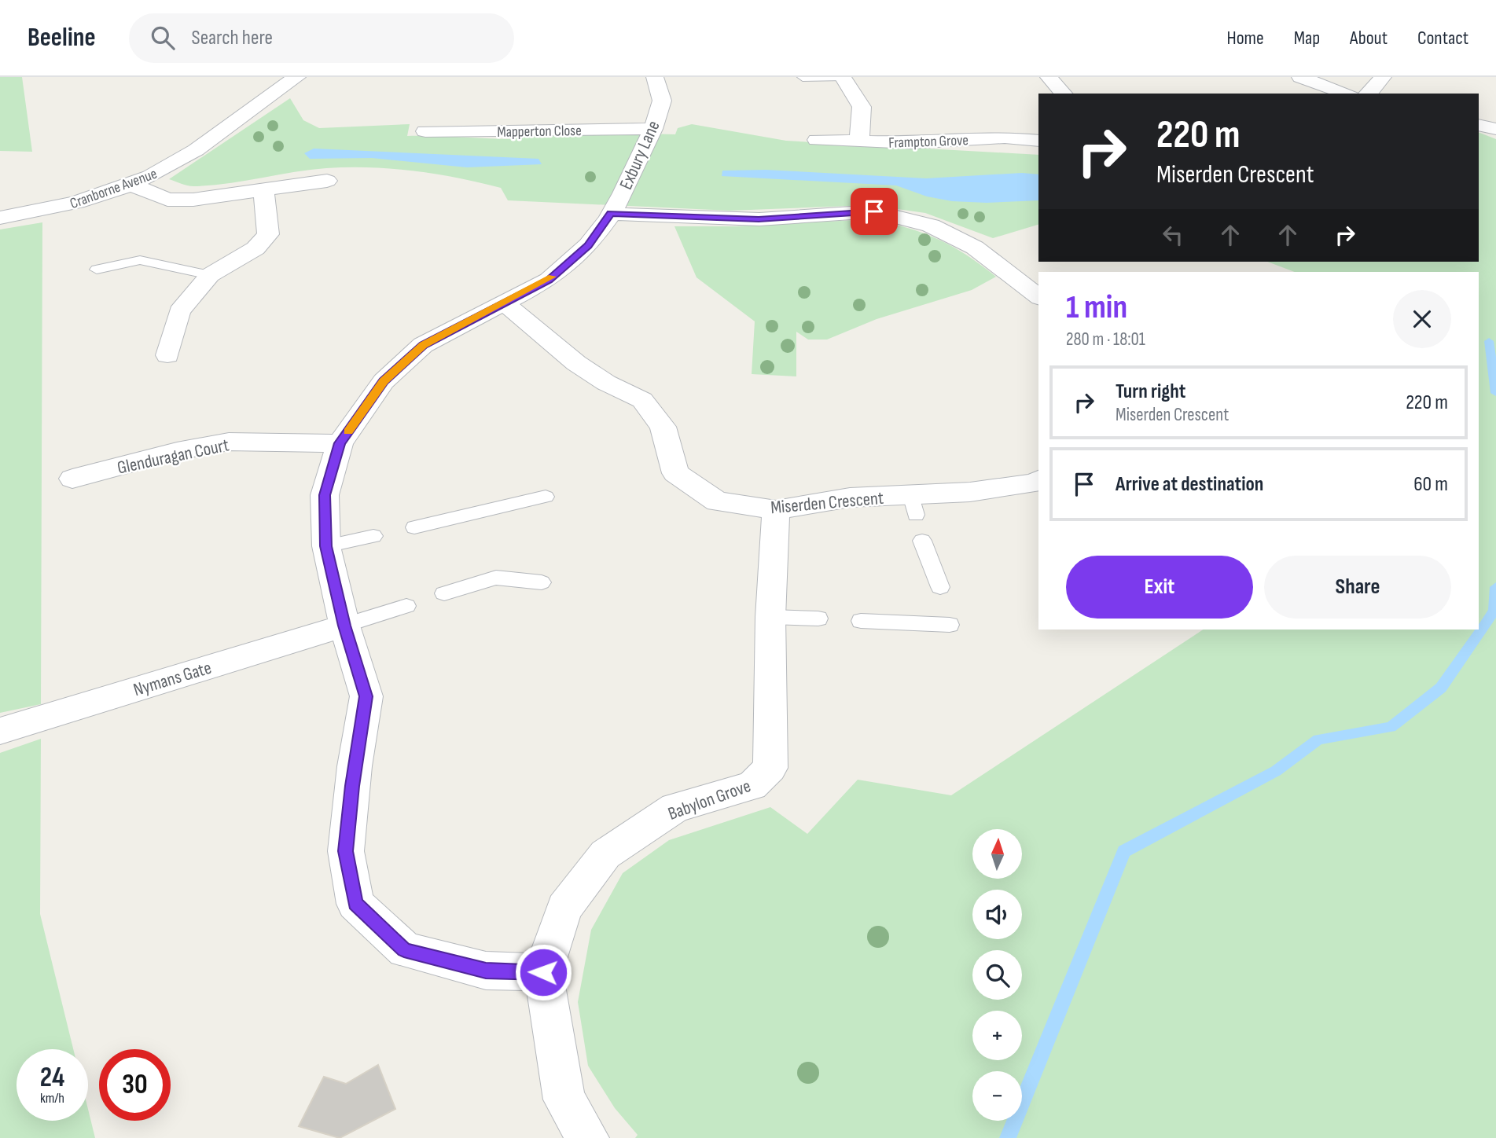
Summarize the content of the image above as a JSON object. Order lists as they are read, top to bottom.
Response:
{
  "streets": {
    "street": [
      "Mapperton Close",
      "Frampton Grove",
      "Exbury Lane",
      "Cranborne Avenue",
      "Glenduragan Court",
      "Miserden Crescent",
      "Nymans Gate",
      "Babylon Grove"
    ]
  },
  "crossings": [
    ["Mapperton Close", "Exbury Lane"],
    ["Exbury Lane", "Glenduragan Court"],
    ["Exbury Lane", "Miserden Crescent"],
    ["Exbury Lane", "Nymans Gate"],
    ["Exbury Lane", "Babylon Grove"],
    ["Miserden Crescent", "Babylon Grove"]
  ],
  "north": "top",
  "page": {
    "header": "Beeline",
    "search": "Search here",
    "nav": [
      "Home",
      "Map",
      "About",
      "Contact"
    ],
    "turn": ["220 m", "Miserden Crescent"],
    "heading": ["1 min", "280 m · 18:01"],
    "list": [
      {
        "name": "Turn right",
        "note": "Miserden Crescent",
        "value": "220 m"
      },
      {
        "name": "Arrive at destination",
        "value": "60 m"
      }
    ],
    "buttons": ["Exit", "Share"],
    "map_buttons": ["+", "−"],
    "speed": "24 km/h",
    "limit": "30"
  }
}
